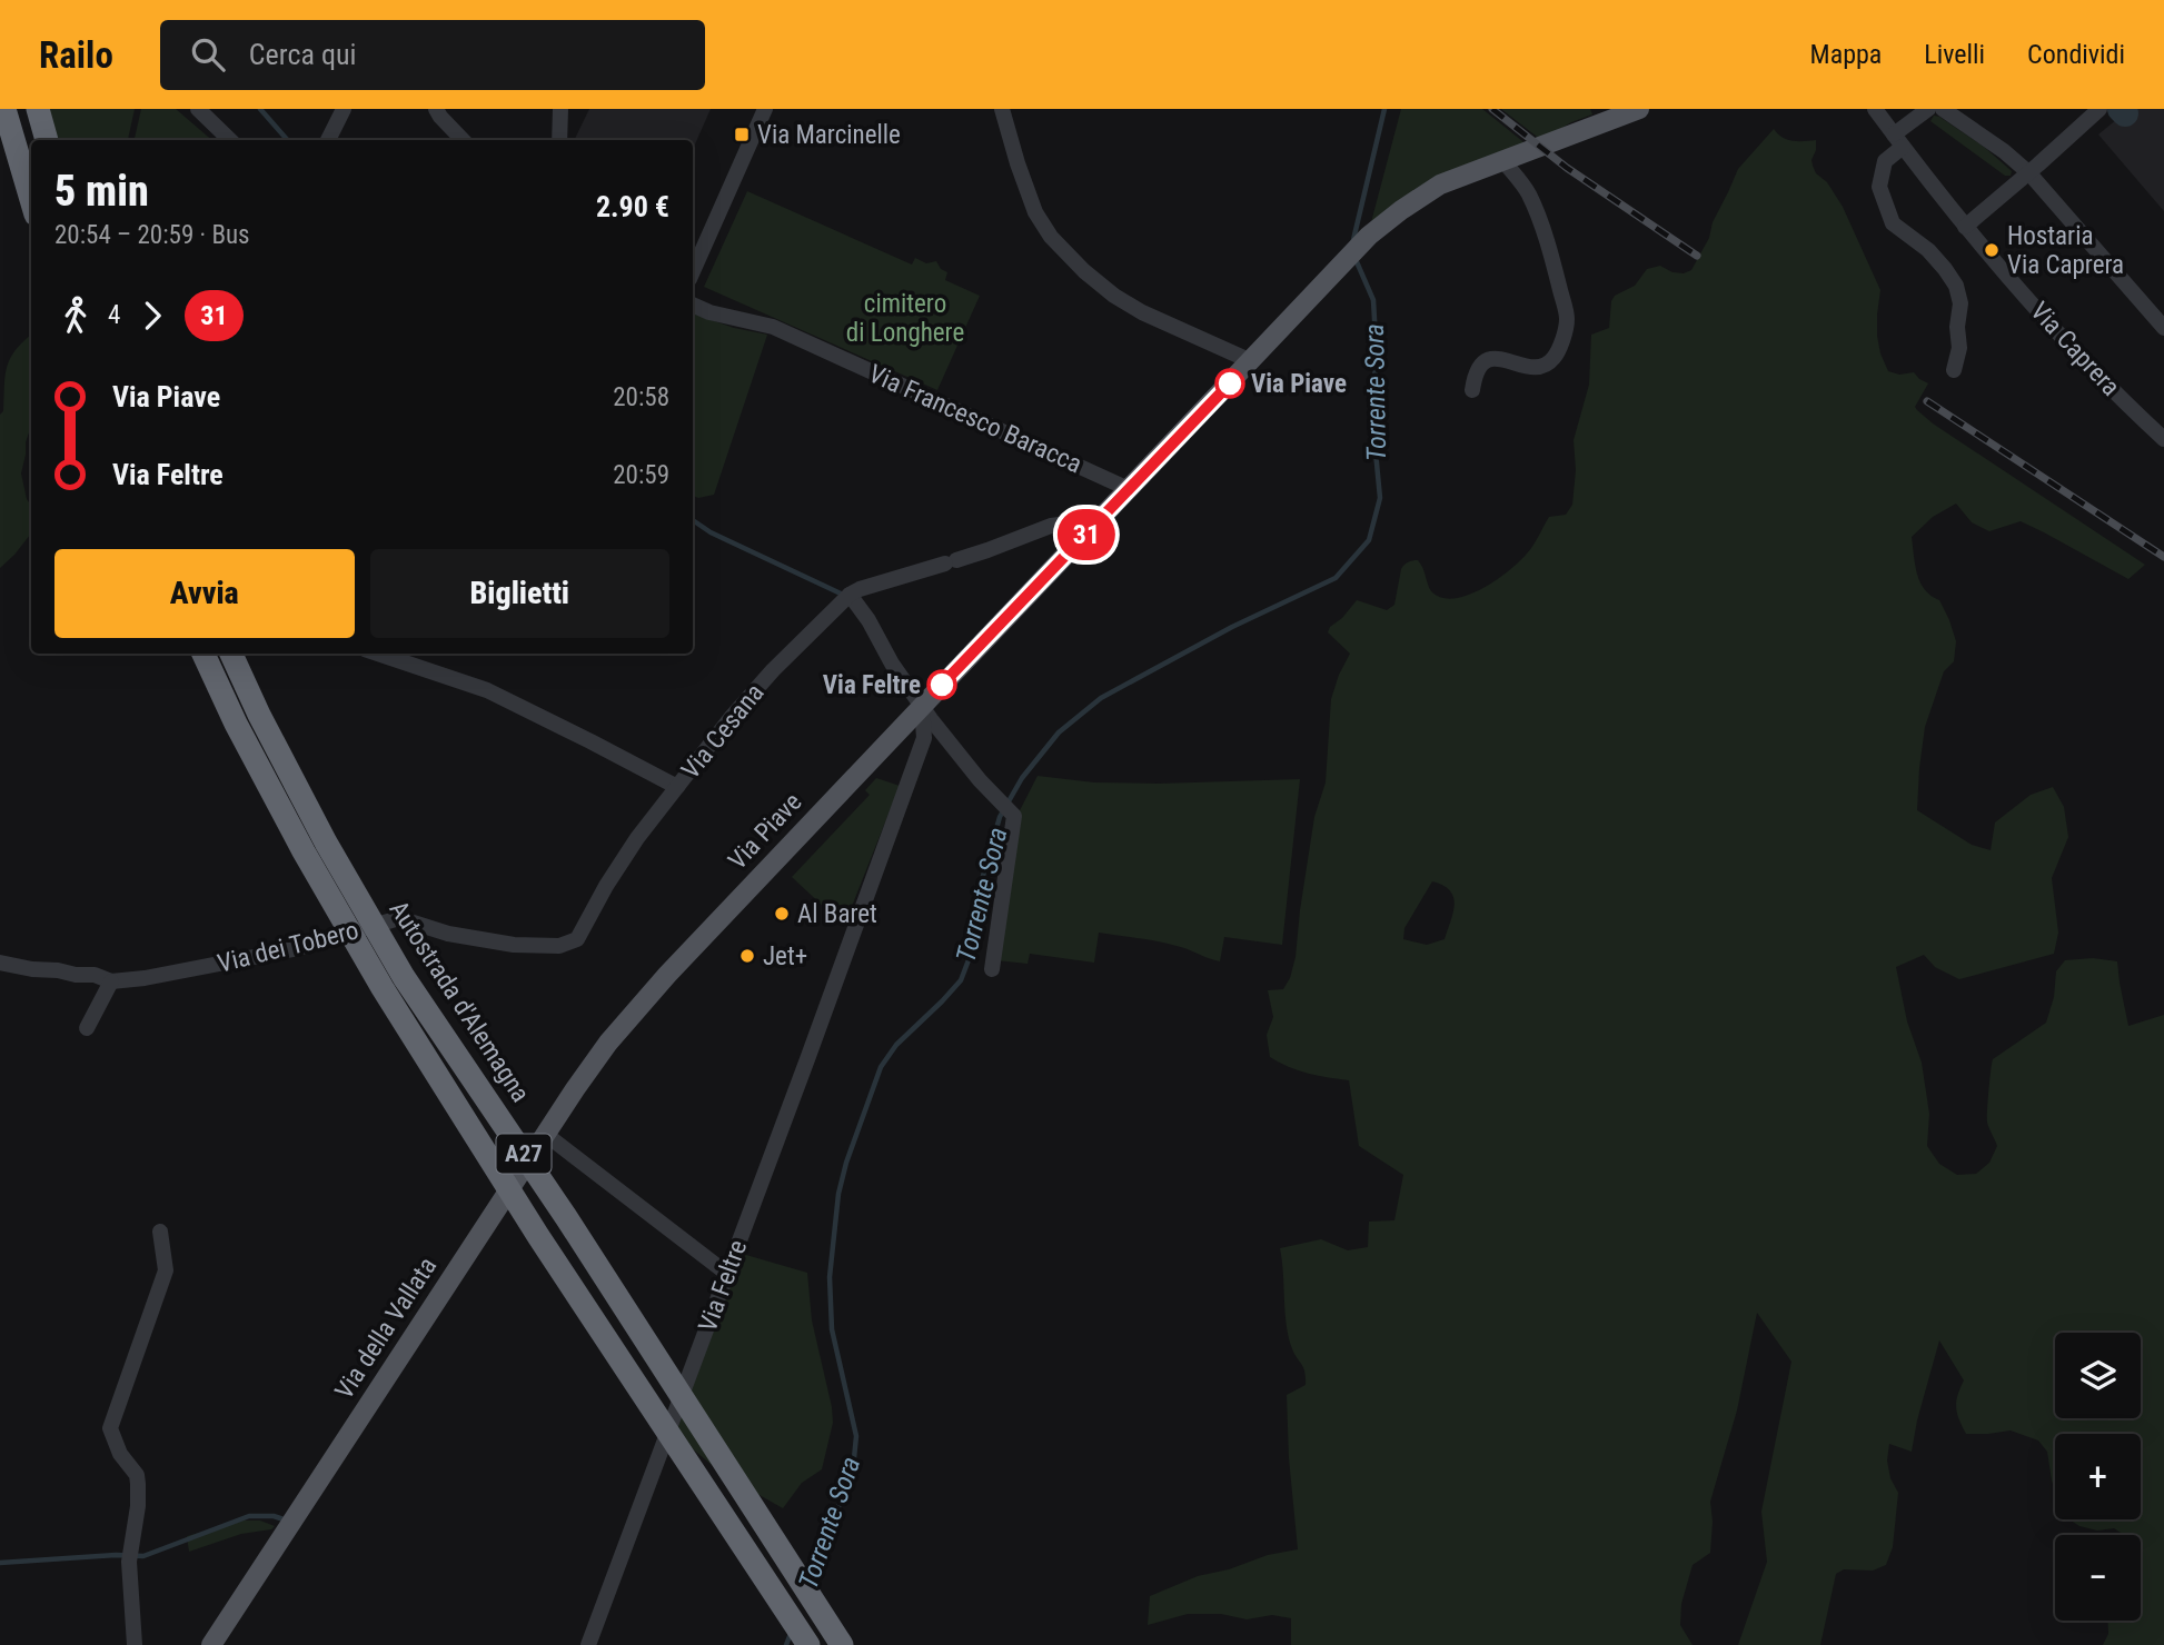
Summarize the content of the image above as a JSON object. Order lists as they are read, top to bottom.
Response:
{
  "streets": {
    "highway": ["Autostrada d'Alemagna", "A27"],
    "main road": ["Via Piave", "Via della Vallata"],
    "street": [
      "Via Caprera",
      "Via Francesco Baracca",
      "Via Cesana",
      "Via dei Tobero",
      "Via Feltre"
    ]
  },
  "crossings": [
    ["Via Francesco Baracca", "Via Piave"],
    ["Via Cesana", "Via dei Tobero"],
    ["Via Piave", "Via Feltre"],
    ["Via Piave", "Via della Vallata"]
  ],
  "water": ["Torrente Sora"],
  "parks": ["cimitero di Longhere"],
  "places": {
    "transit": ["Via Marcinelle"],
    "other": [
      "Hostaria Via Caprera",
      "Via Piave",
      "Via Feltre",
      "Al Baret",
      "Jet+"
    ]
  },
  "lines": ["bus line 31"],
  "page": {
    "header": "Railo",
    "search": "Cerca qui",
    "nav": ["Mappa", "Livelli", "Condividi"],
    "on_map": "31",
    "heading": ["5 min", "20:54 – 20:59 · Bus", "2.90 €"],
    "legs": ["4", "31"],
    "list": [
      {
        "name": "Via Piave",
        "value": "20:58"
      },
      {
        "name": "Via Feltre",
        "value": "20:59"
      }
    ],
    "buttons": ["Avvia", "Biglietti"],
    "map_buttons": ["+", "−"]
  }
}
